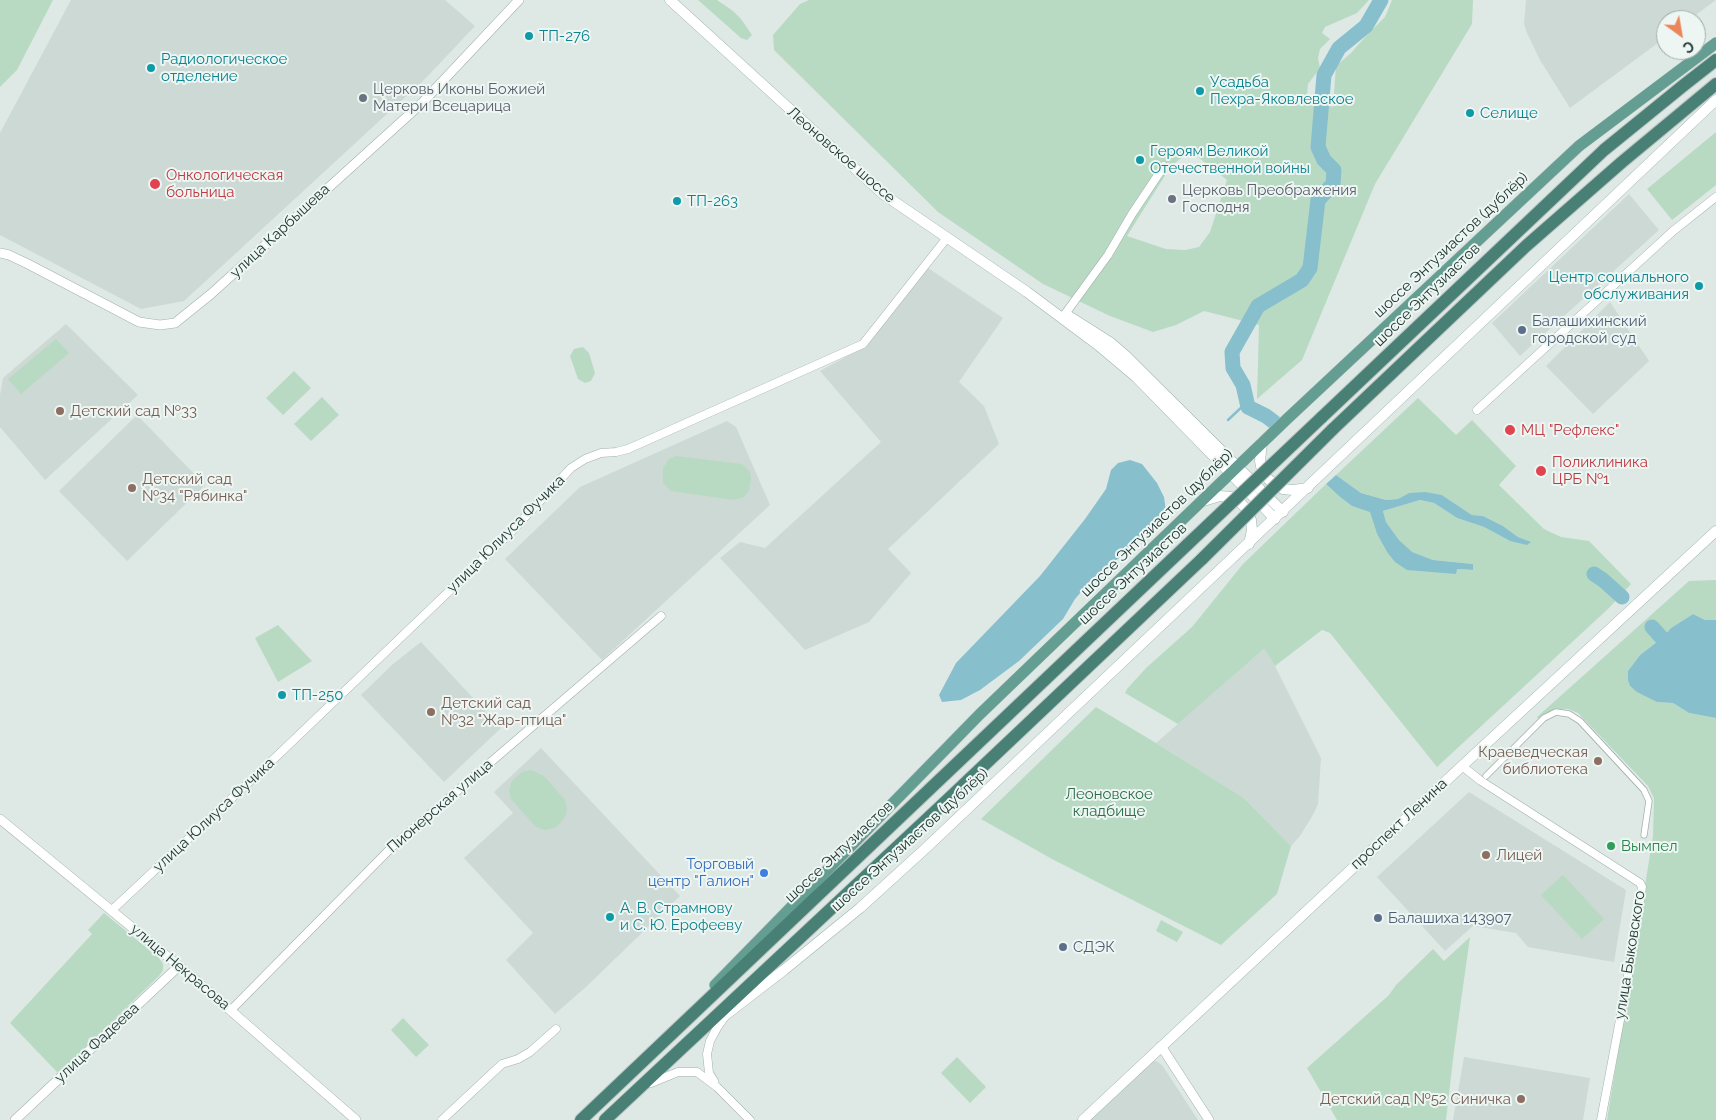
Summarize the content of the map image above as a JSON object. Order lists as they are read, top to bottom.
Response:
{
  "streets": {
    "highway": ["шоссе Энтузиастов"],
    "main road": ["Леоновское шоссе", "шоссе Энтузиастов (дублёр)", "проспект Ленина"],
    "street": [
      "улица Карбышева",
      "улица Юлиуса Фучика",
      "Пионерская улица",
      "улица Быковского",
      "улица Некрасова",
      "улица Фадеева"
    ]
  },
  "crossings": [
    ["Леоновское шоссе", "шоссе Энтузиастов (дублёр)"],
    ["Леоновское шоссе", "улица Юлиуса Фучика"],
    ["шоссе Энтузиастов (дублёр)", "шоссе Энтузиастов"],
    ["улица Юлиуса Фучика", "улица Некрасова"],
    ["Пионерская улица", "улица Некрасова"],
    ["проспект Ленина", "улица Быковского"],
    ["улица Некрасова", "улица Фадеева"]
  ],
  "parks": ["Леоновское кладбище"],
  "places": [
    "ТП-276",
    "Радиологическое отделение",
    "Усадьба Пехра-Яковлевское",
    "Церковь Иконы Божией Матери Всецарица",
    "Селище",
    "Героям Великой Отечественной войны",
    "Онкологическая больница",
    "Церковь Преображения Господня",
    "ТП-263",
    "Центр социального обслуживания",
    "Балашихинский городской суд",
    "Детский сад №33",
    "МЦ \"Рефлекс\"",
    "Поликлиника ЦРБ №1",
    "Детский сад №34 \"Рябинка\"",
    "ТП-250",
    "Детский сад №32 \"Жар-птица\"",
    "Краеведческая библиотека",
    "Вымпел",
    "Лицей",
    "Торговый центр \"Галион\"",
    "А. В. Страмнову и С. Ю. Ерофееву",
    "Балашиха 143907",
    "СДЭК",
    "Детский сад №52 Синичка"
  ],
  "north": "bottom right"
}
